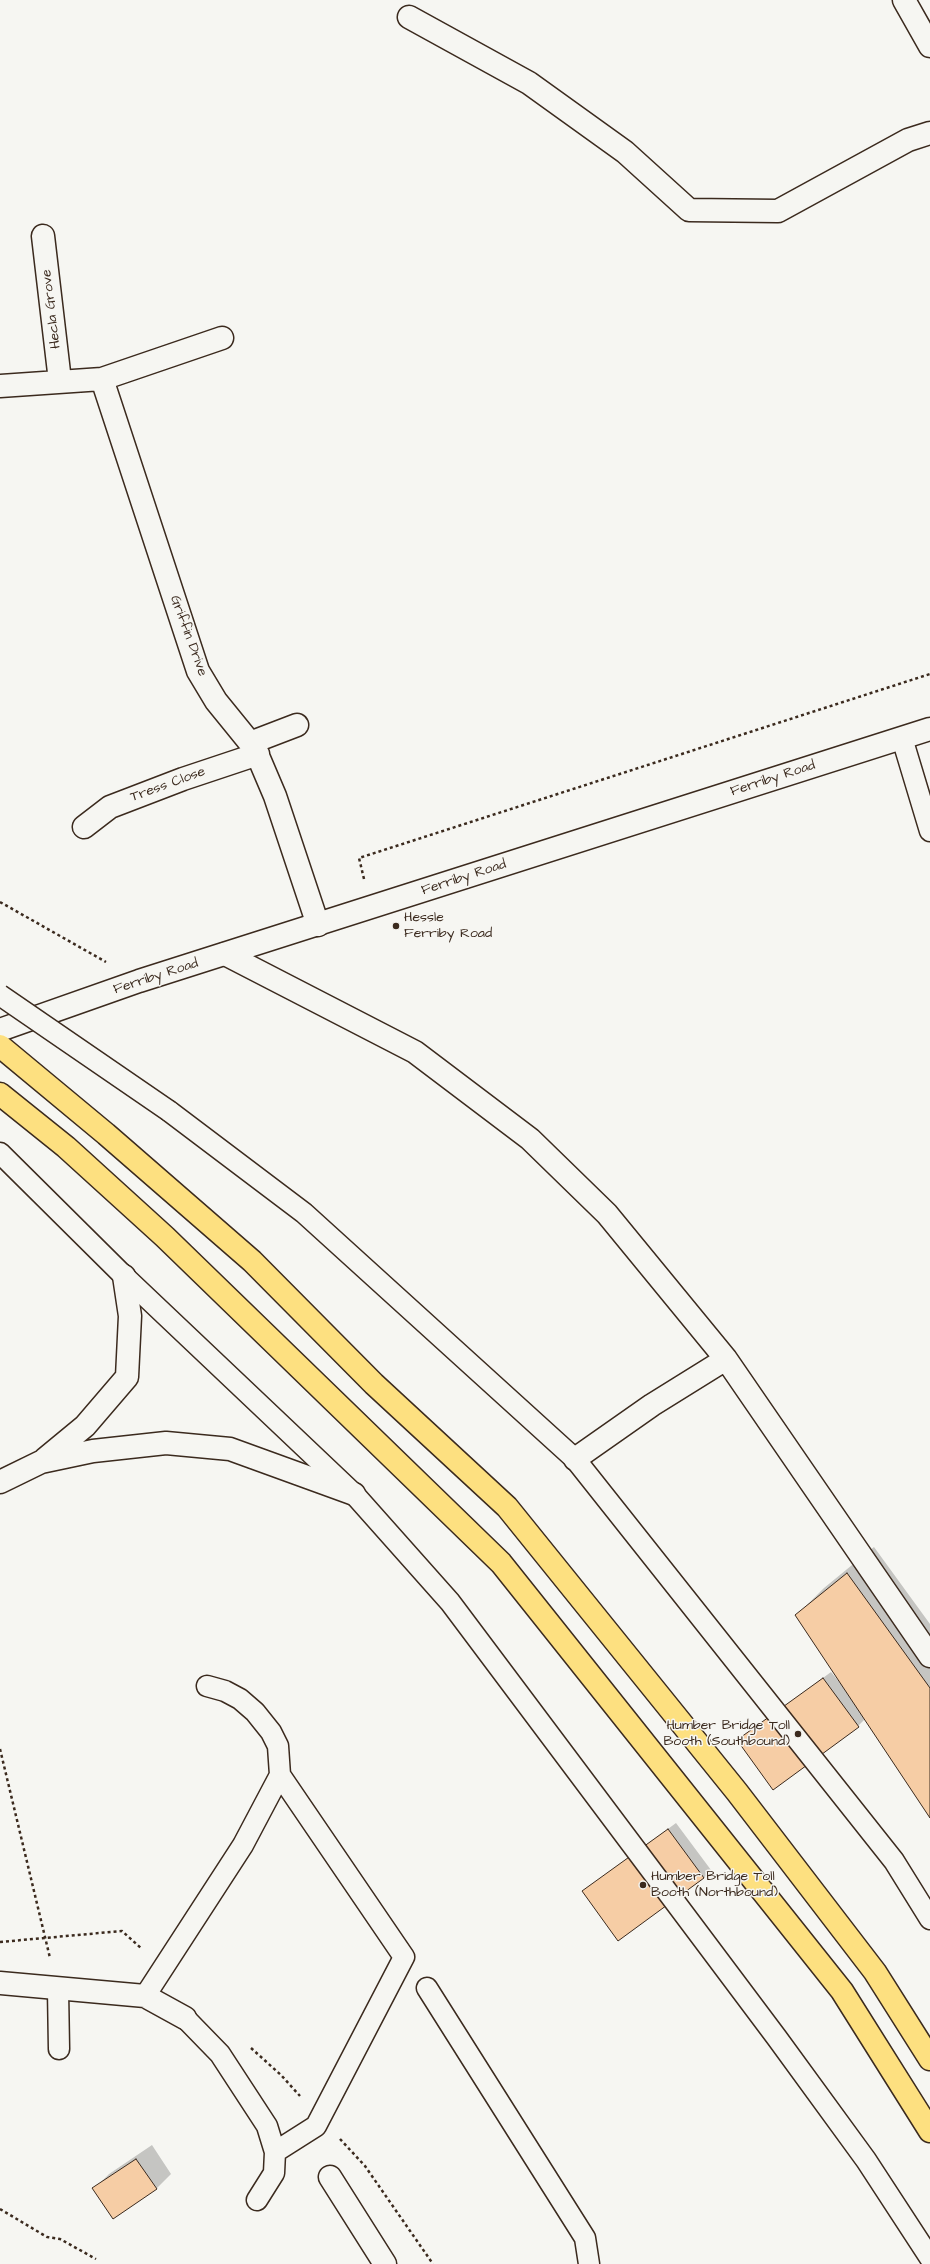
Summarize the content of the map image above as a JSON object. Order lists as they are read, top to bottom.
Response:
{
  "streets": {
    "street": [
      "Hecla Grove",
      "Griffin Drive",
      "Ferriby Road",
      "Tress Close"
    ]
  },
  "crossings": [
    ["Griffin Drive", "Ferriby Road"],
    ["Griffin Drive", "Tress Close"]
  ],
  "places": ["Hessle Ferriby Road", "Humber Bridge Toll Booth (Southbound)", "Humber Bridge Toll Booth (Northbound)"]
}
